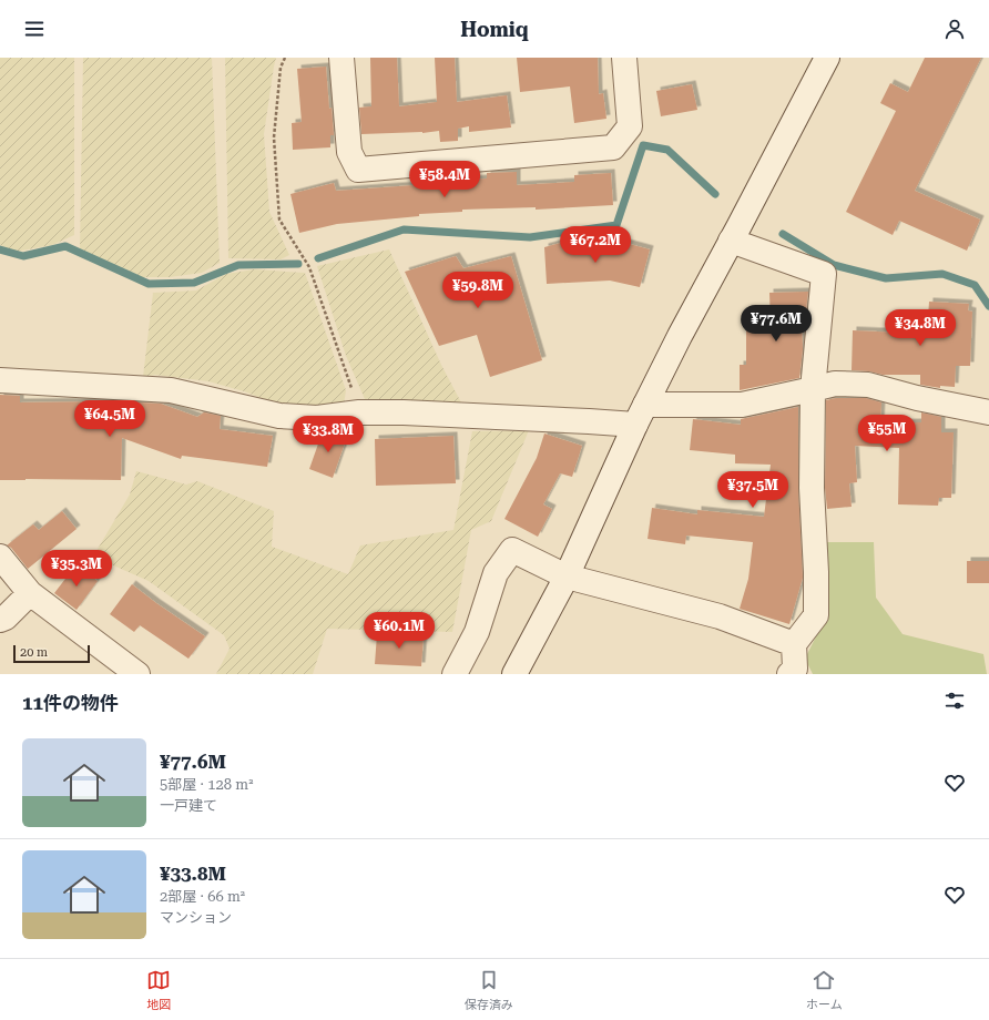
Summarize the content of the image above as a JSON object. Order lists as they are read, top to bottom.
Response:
{
  "scale_bar": "20 m",
  "page": {
    "header": "Homiq",
    "price": [
      "¥58.4M",
      "¥67.2M",
      "¥59.8M",
      "¥77.6M",
      "¥34.8M",
      "¥64.5M",
      "¥55M",
      "¥33.8M",
      "¥37.5M",
      "¥35.3M",
      "¥60.1M"
    ],
    "scale": "20 m",
    "heading": "11件の物件",
    "list": [
      {
        "name": "¥77.6M",
        "note": "5部屋 · 128 m² · 一戸建て"
      },
      {
        "name": "¥33.8M",
        "note": "2部屋 · 66 m² · マンション"
      }
    ],
    "tabs": ["地図", "保存済み", "ホーム"]
  }
}
